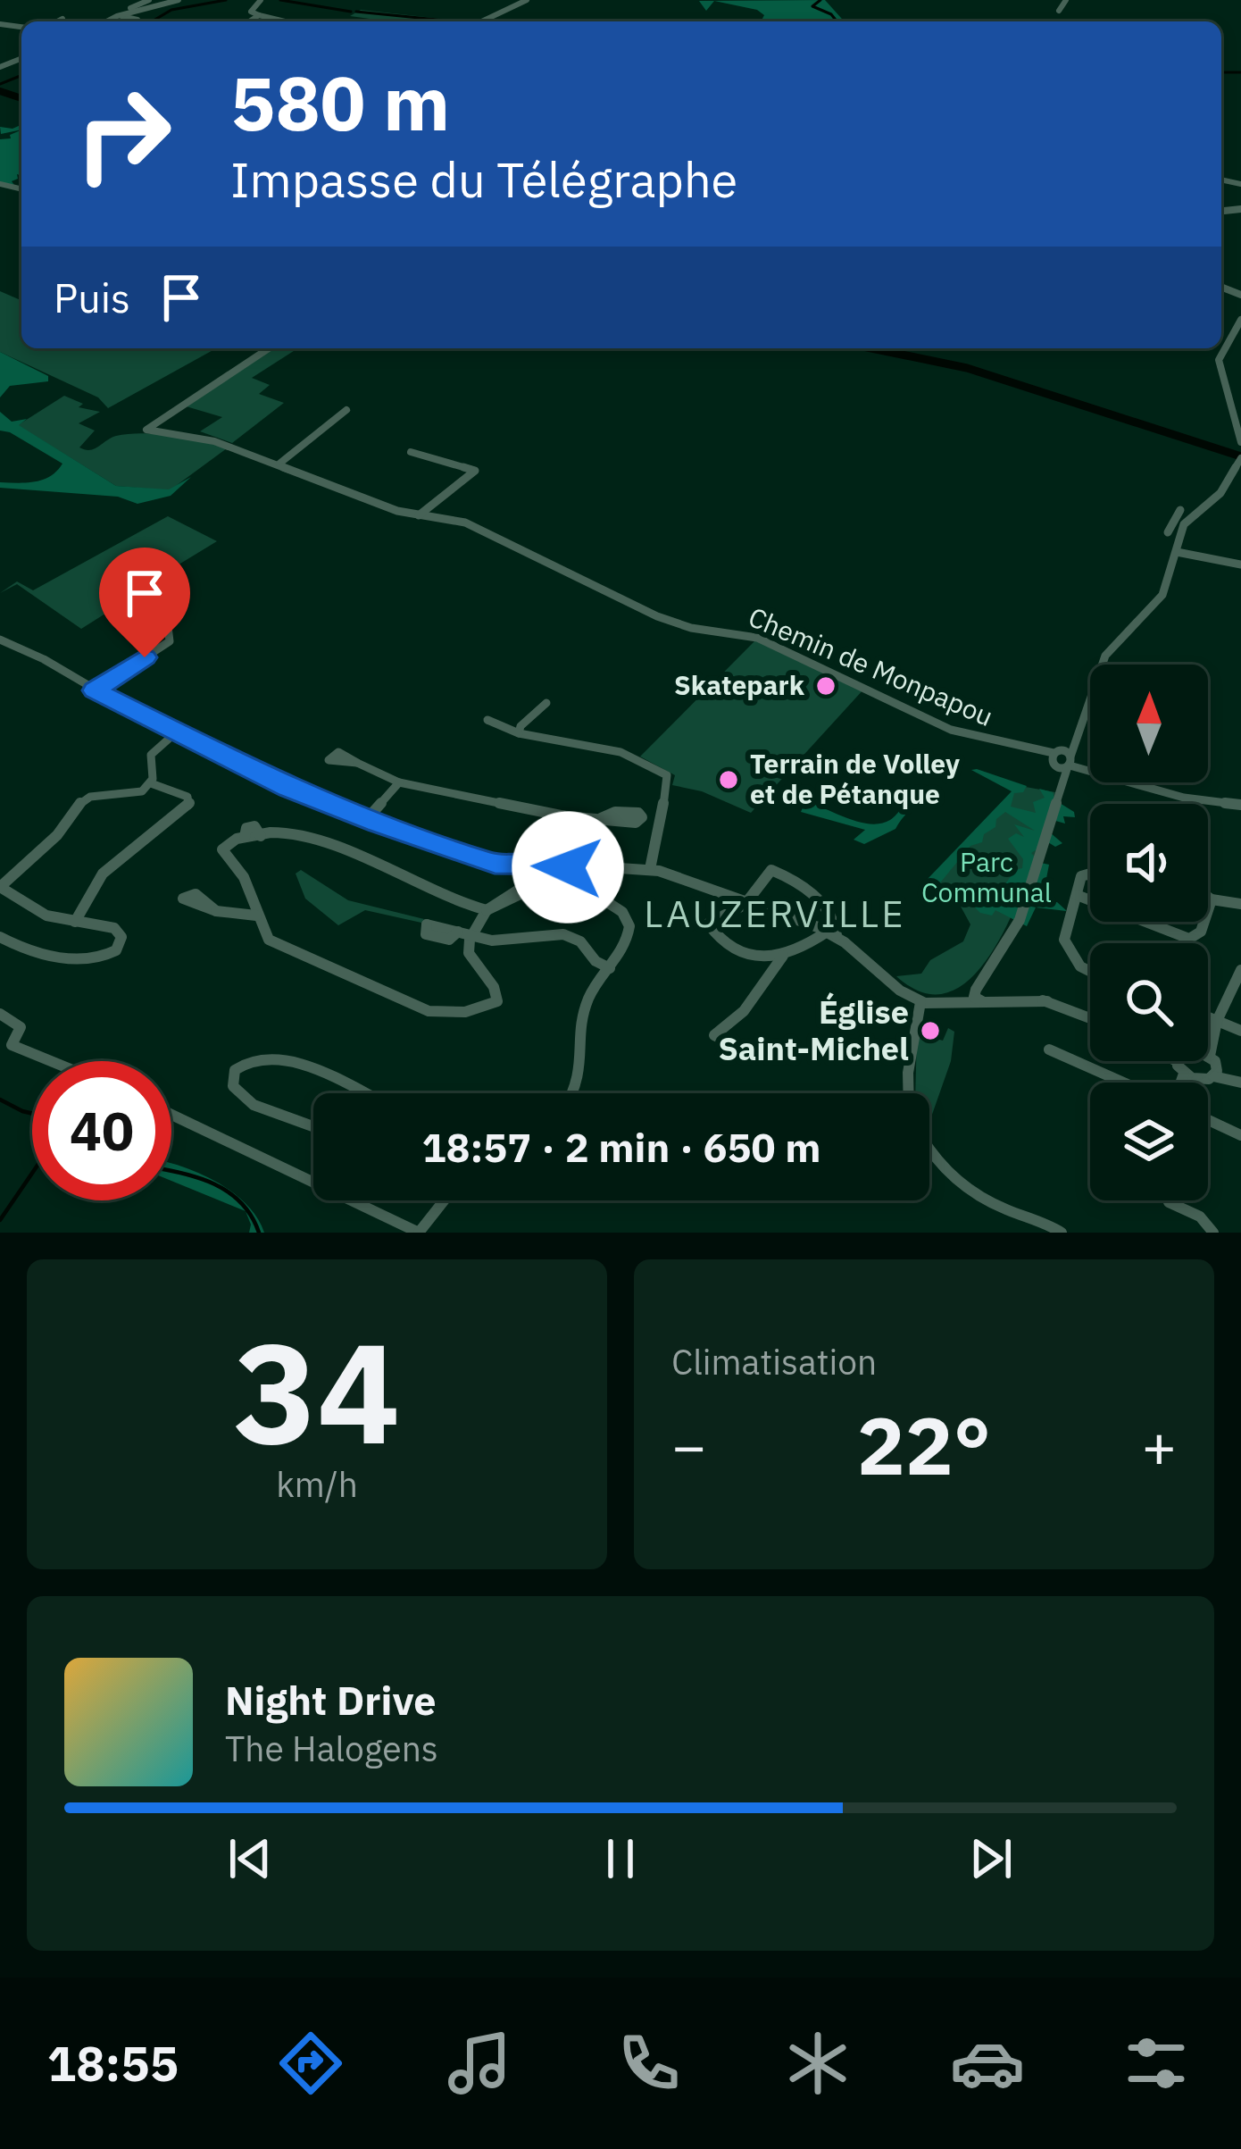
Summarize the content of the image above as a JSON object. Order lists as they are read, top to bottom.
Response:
{
  "streets": {
    "street": ["Chemin de Monpapou"]
  },
  "districts": ["LAUZERVILLE"],
  "parks": ["Parc Communal"],
  "places": ["Skatepark", "Terrain de Volley et de Pétanque", "Église Saint-Michel"],
  "north": "top",
  "page": {
    "turn": ["580 m", "Impasse du Télégraphe"],
    "then": "Puis",
    "limit": "40",
    "trip": "18:57 · 2 min · 650 m",
    "tile": [
      ["34", "km/h"],
      "Climatisation"
    ],
    "heat": ["−", "22°", "+"],
    "song": ["Night Drive", "The Halogens"],
    "tabs": "18:55"
  }
}
